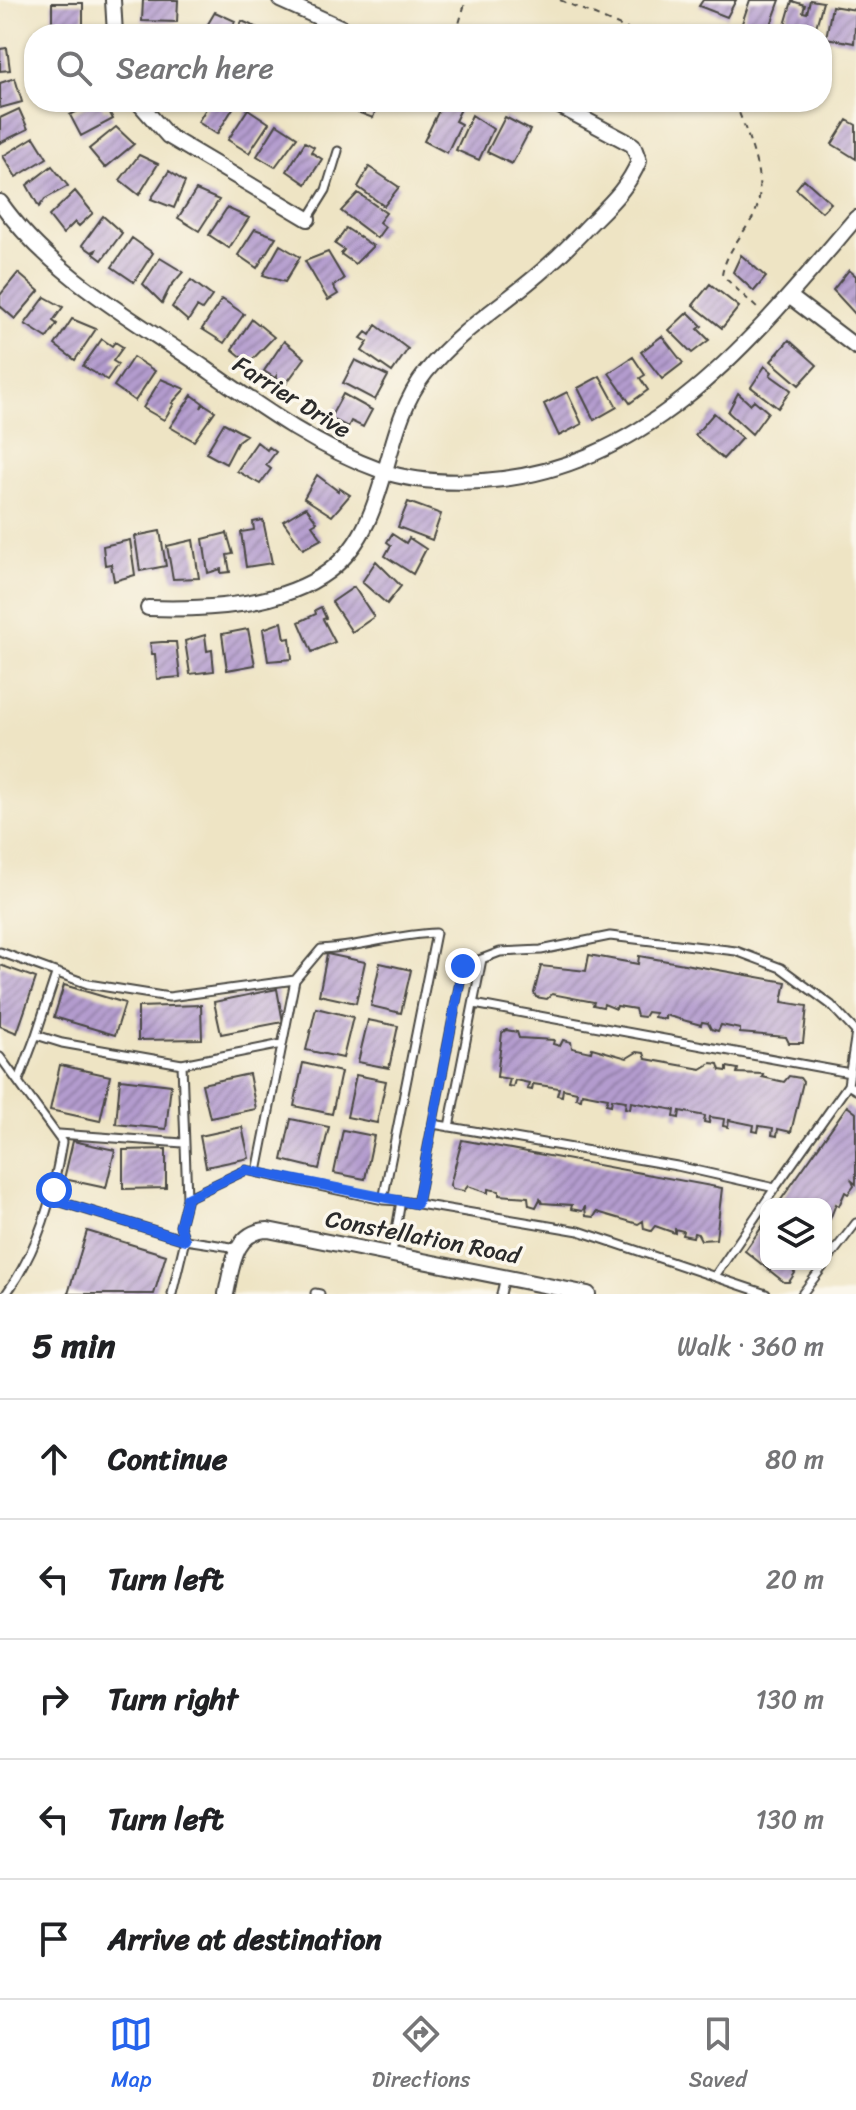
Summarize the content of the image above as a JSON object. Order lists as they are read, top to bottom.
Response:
{
  "streets": {
    "street": ["Farrier Drive", "Constellation Road"]
  },
  "page": {
    "search": "Search here",
    "heading": ["5 min", "Walk · 360 m"],
    "list": [
      ["Continue", "80 m"],
      ["Turn left", "20 m"],
      ["Turn right", "130 m"],
      ["Turn left", "130 m"],
      "Arrive at destination"
    ],
    "nav": ["Map", "Directions", "Saved"]
  }
}
